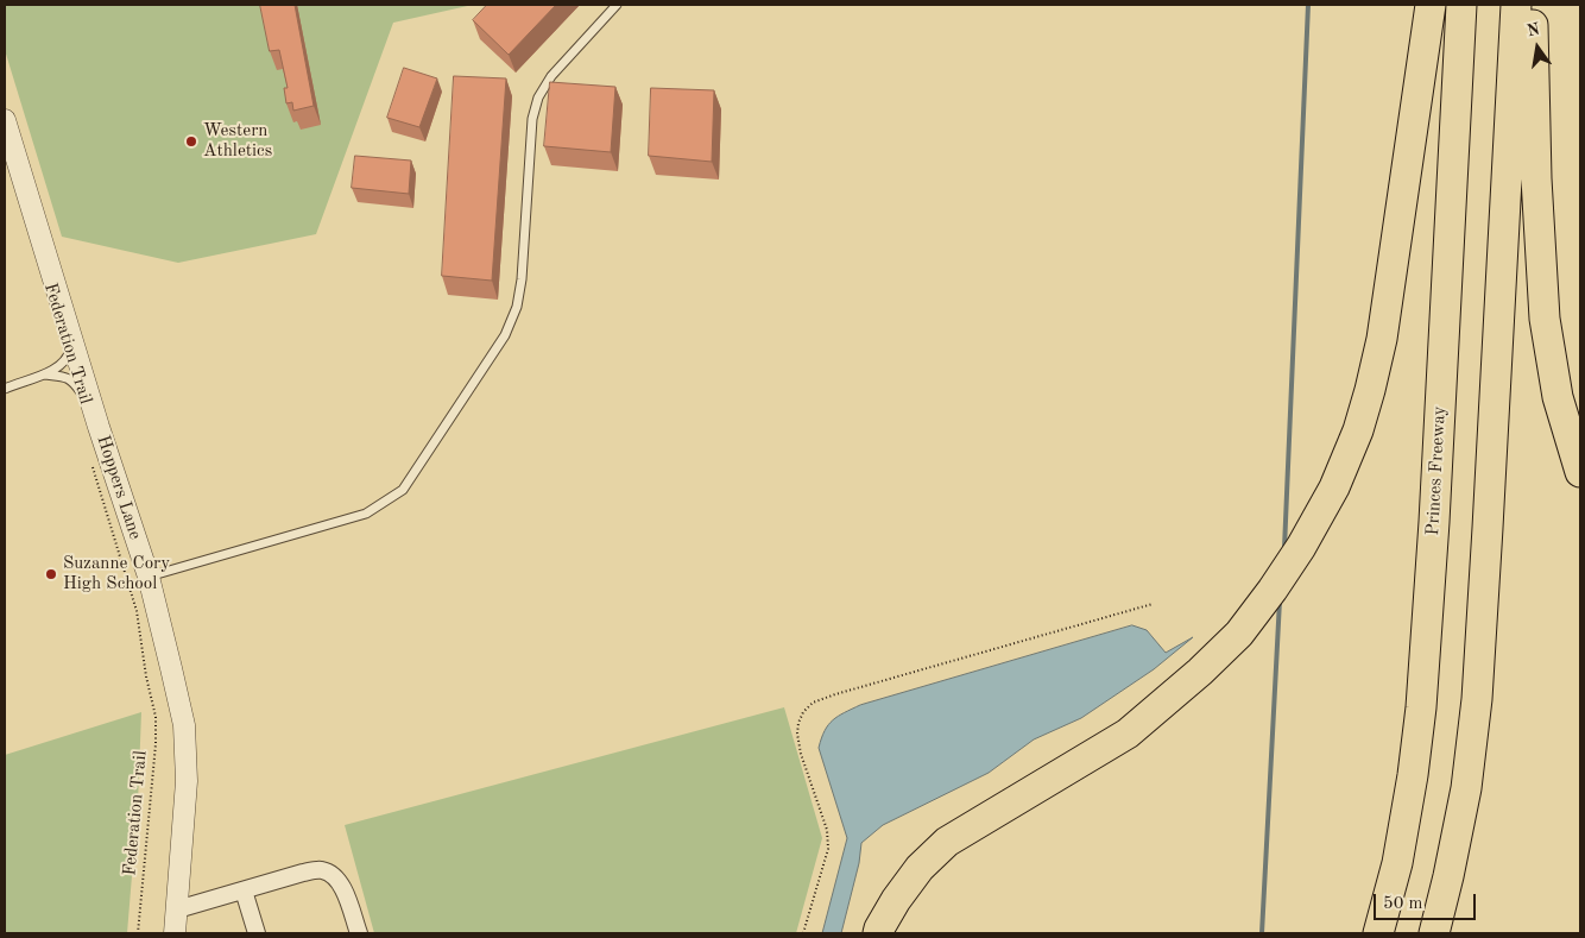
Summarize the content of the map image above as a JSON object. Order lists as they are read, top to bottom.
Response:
{
  "streets": {
    "highway": ["Princes Freeway"],
    "street": ["Hoppers Lane"],
    "path": ["Federation Trail"]
  },
  "places": ["Western Athletics", "Suzanne Cory High School"],
  "scale_bar": "50 m",
  "north": "top"
}
